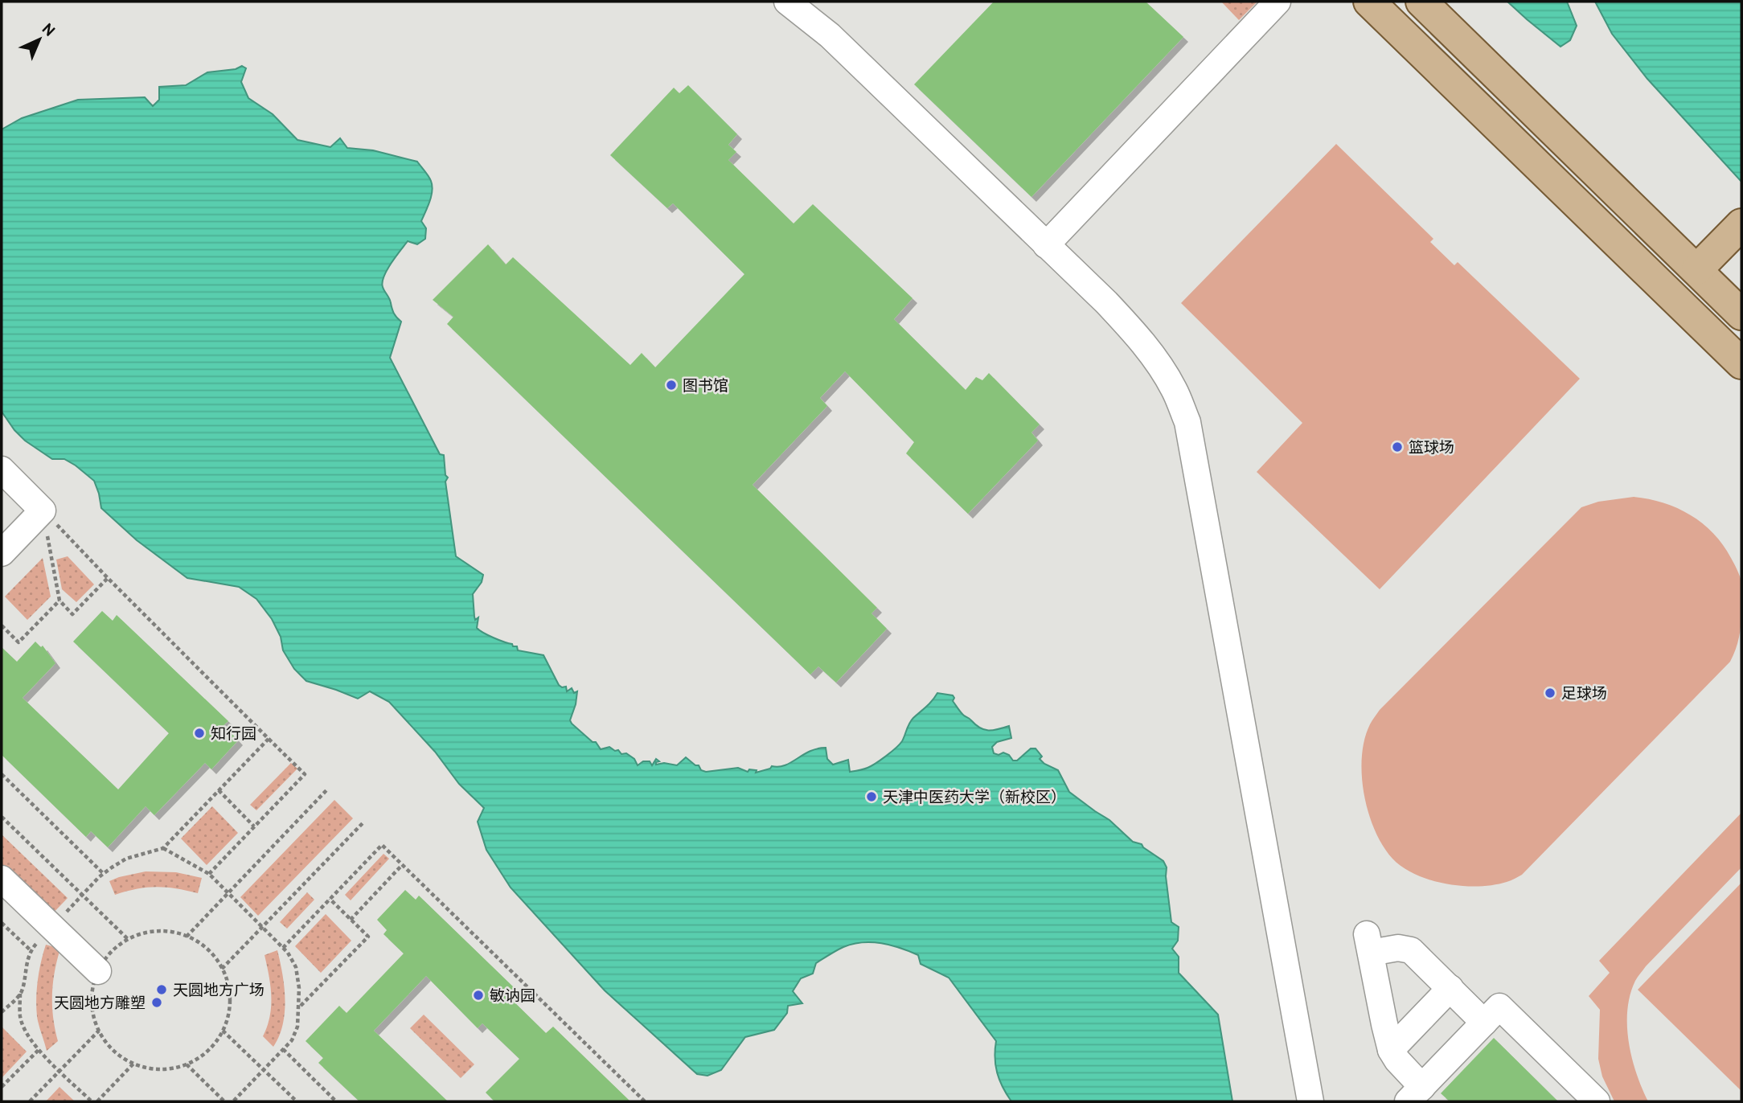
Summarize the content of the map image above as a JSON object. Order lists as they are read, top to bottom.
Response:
{
  "places": [
    "图书馆",
    "篮球场",
    "足球场",
    "知行园",
    "天津中医药大学（新校区）",
    "天圆地方广场",
    "敏讷园",
    "天圆地方雕塑"
  ],
  "north": "top right"
}
